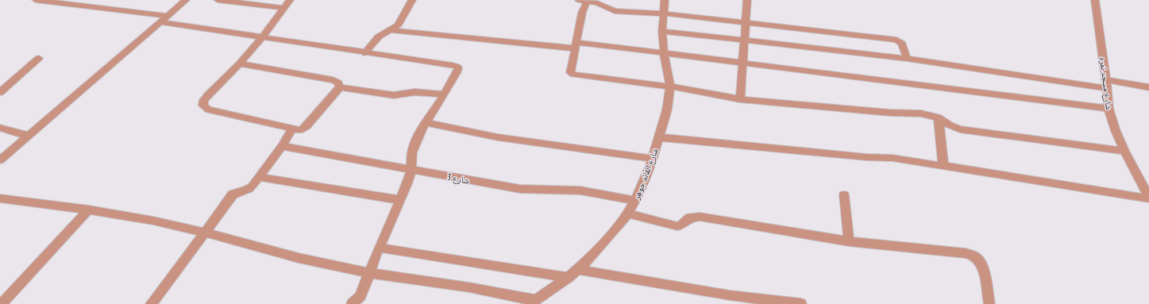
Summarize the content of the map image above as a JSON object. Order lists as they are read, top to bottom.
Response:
{
  "streets": {
    "street": ["شارع مسجد نمره", "شارع القائد جوهر", "شارع 3"]
  },
  "crossings": [
    ["شارع القائد جوهر", "شارع 3"]
  ]
}
